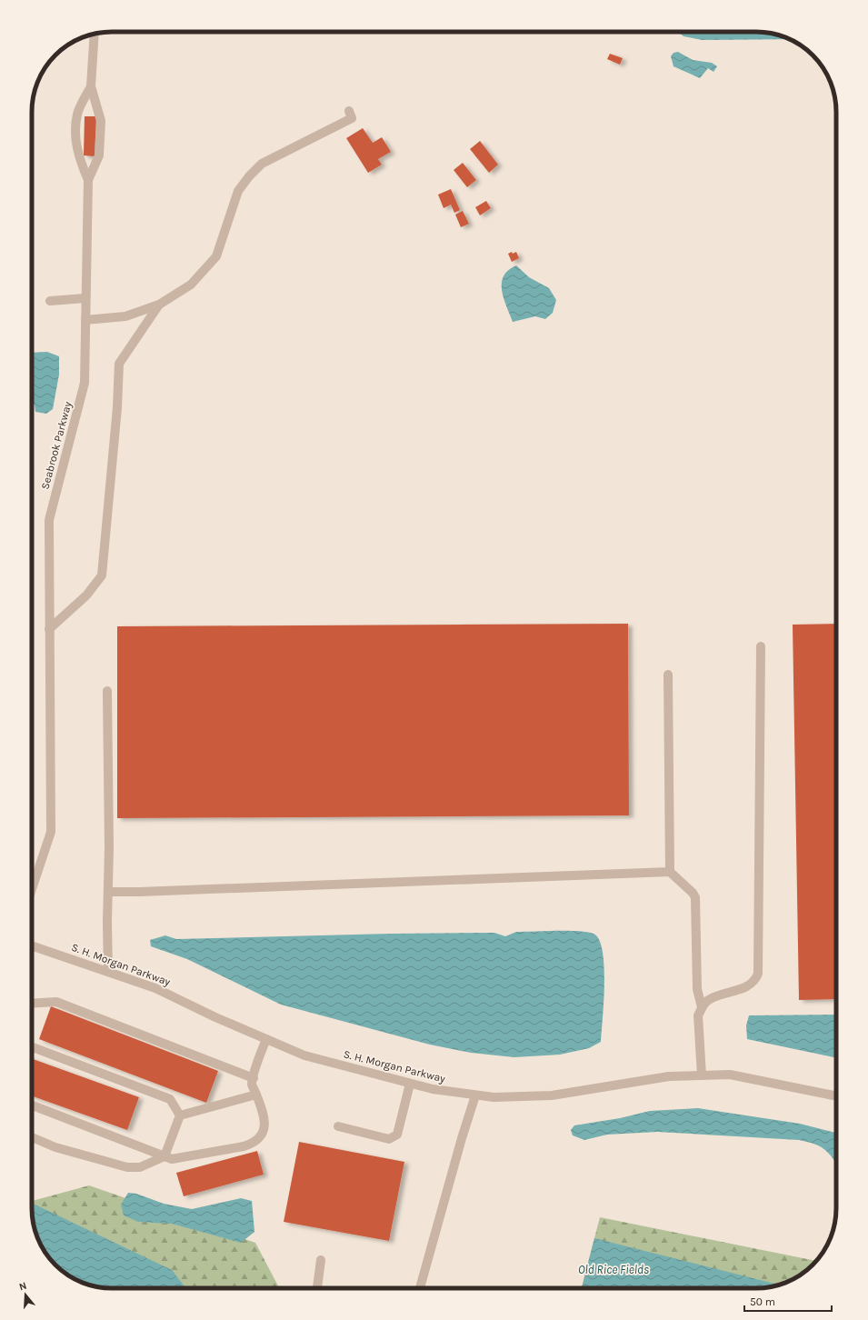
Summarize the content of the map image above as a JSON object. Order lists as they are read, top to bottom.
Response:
{
  "streets": {
    "street": ["Seabrook Parkway", "S. H. Morgan Parkway"]
  },
  "water": ["Old Rice Fields"],
  "scale_bar": "50 m",
  "north": "top"
}
